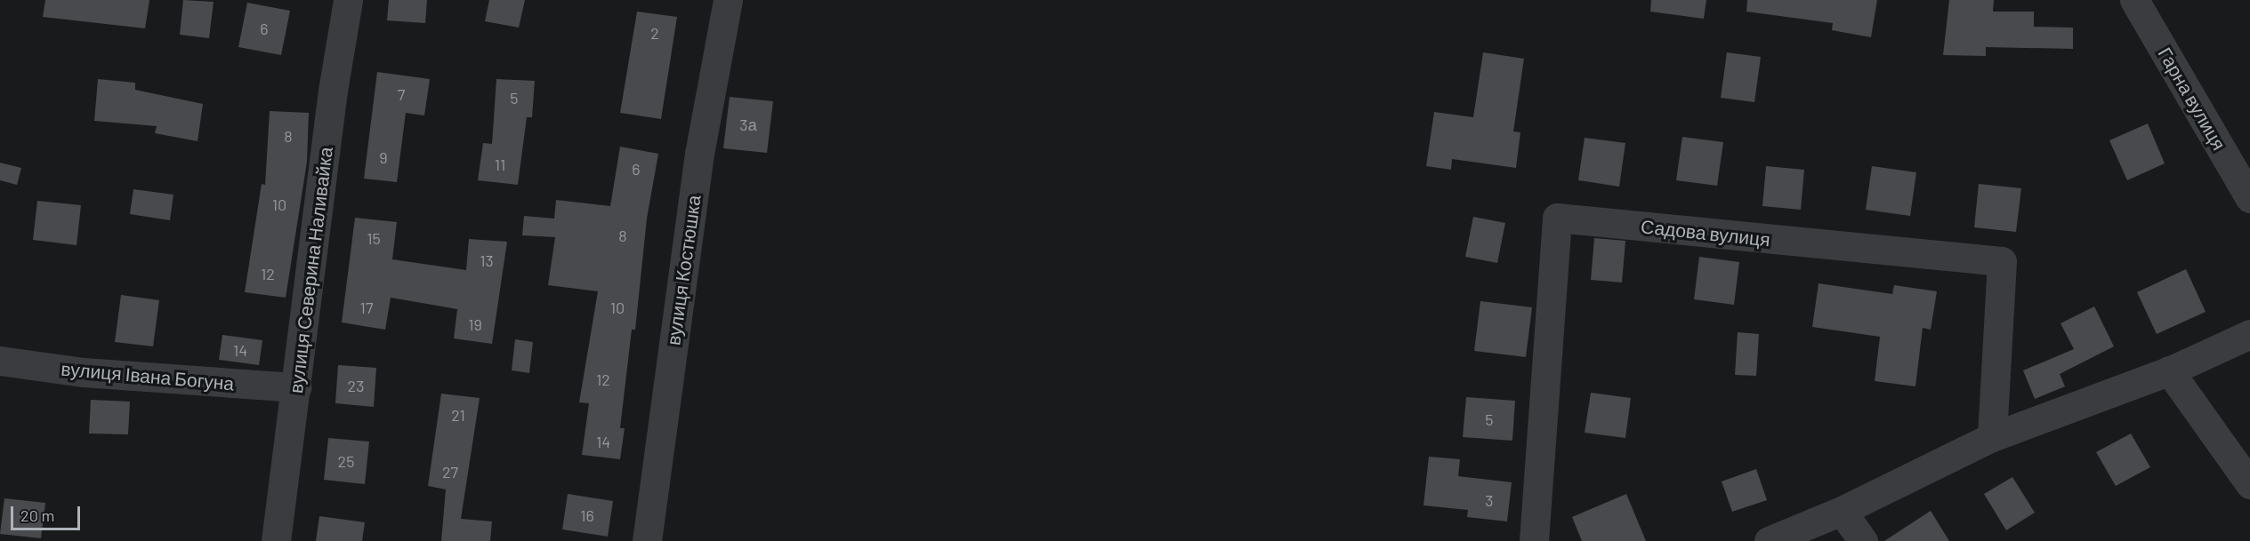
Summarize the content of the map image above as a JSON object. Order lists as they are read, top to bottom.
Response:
{
  "streets": {
    "street": [
      "Гарна вулиця",
      "Садова вулиця",
      "вулиця Северина Наливайка",
      "вулиця Костюшка",
      "вулиця Івана Богуна"
    ]
  },
  "crossings": [
    ["вулиця Северина Наливайка", "вулиця Івана Богуна"]
  ],
  "house_numbers": [
    "6",
    "2",
    "7",
    "5",
    "3а",
    "8",
    "9",
    "11",
    "6",
    "10",
    "8",
    "15",
    "13",
    "12",
    "17",
    "10",
    "19",
    "14",
    "12",
    "23",
    "21",
    "5",
    "14",
    "25",
    "27",
    "3",
    "16"
  ],
  "scale_bar": "20 m"
}
